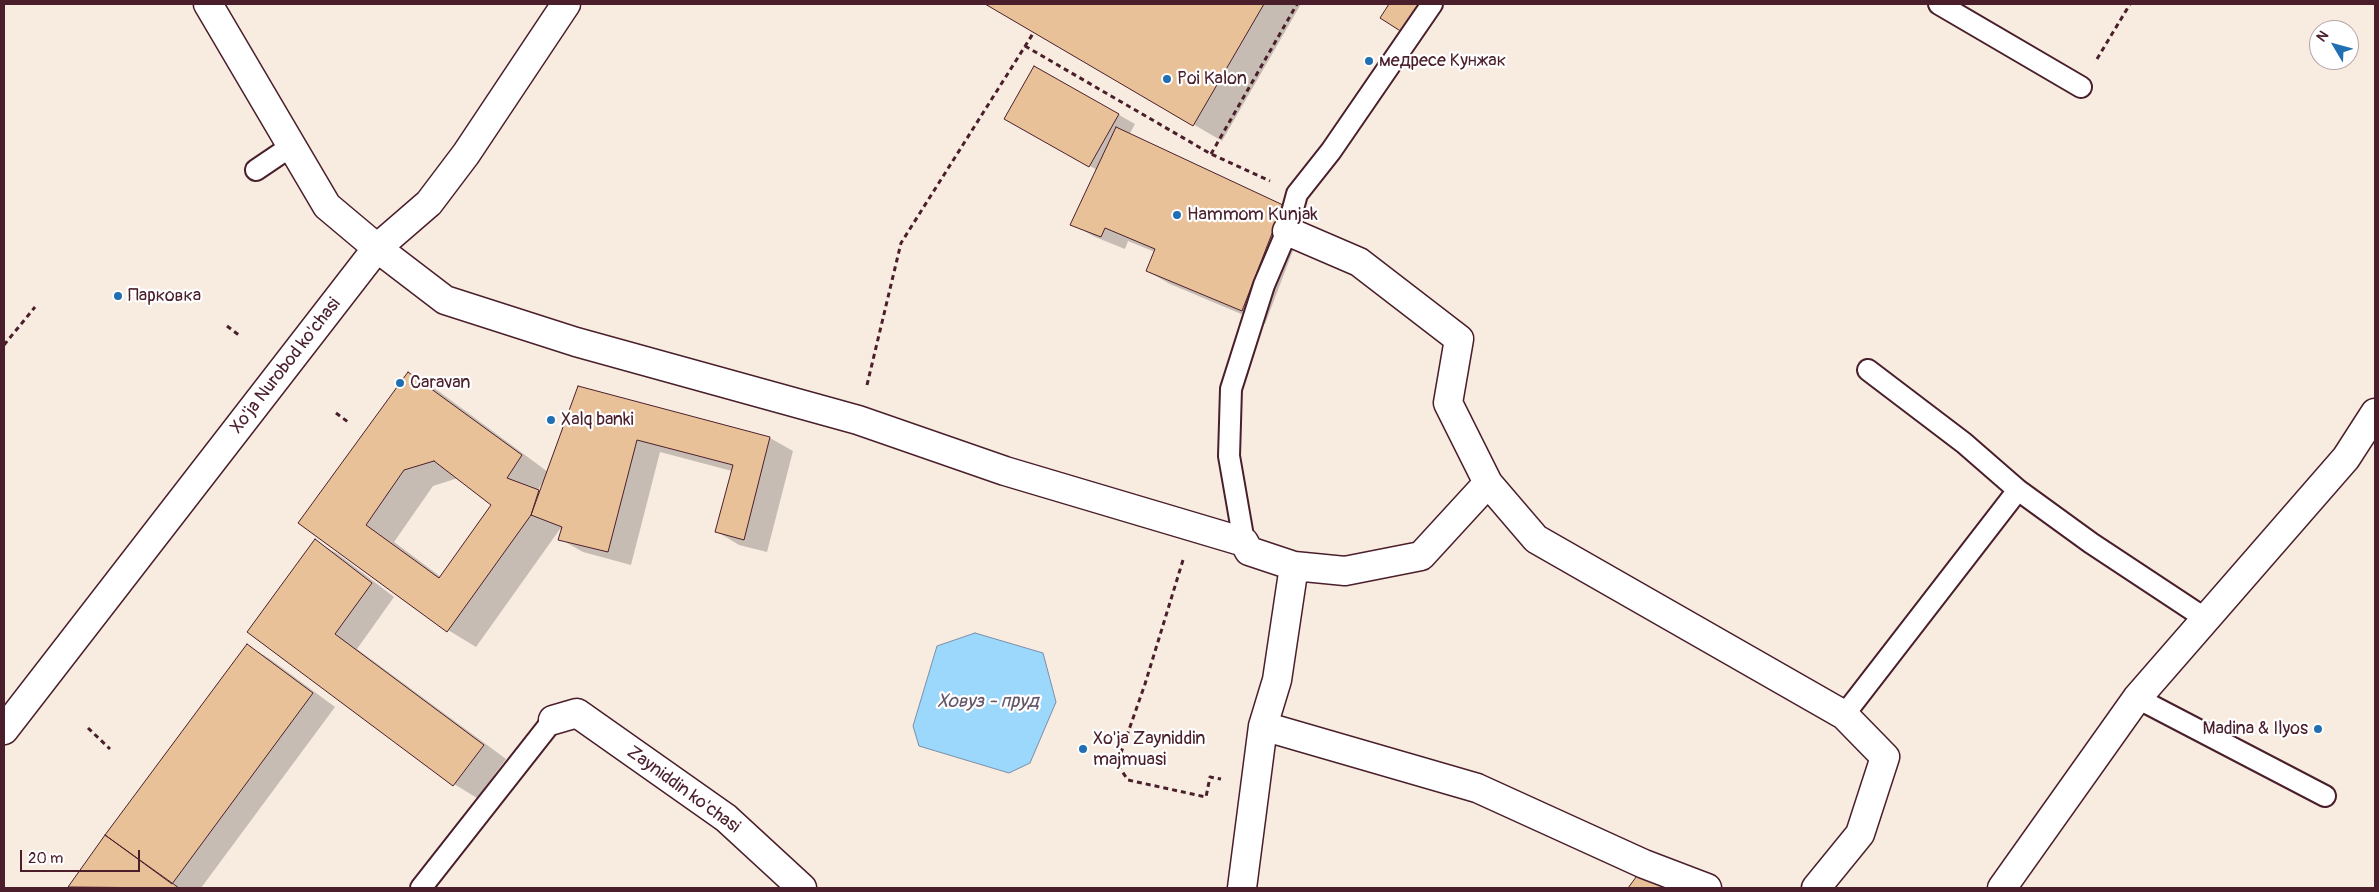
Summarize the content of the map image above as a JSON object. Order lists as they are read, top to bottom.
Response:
{
  "streets": {
    "street": ["Xo'ja Nurobod ko'chasi", "Zayniddin ko'chasi"]
  },
  "water": ["Ховуз - пруд"],
  "places": [
    "медресе Кунжак",
    "Poi Kalon",
    "Hammom Kunjak",
    "Парковка",
    "Caravan",
    "Xalq banki",
    "Madina & Ilyos",
    "Xo'ja Zayniddin majmuasi"
  ],
  "scale_bar": "20 m",
  "north": "top left"
}
